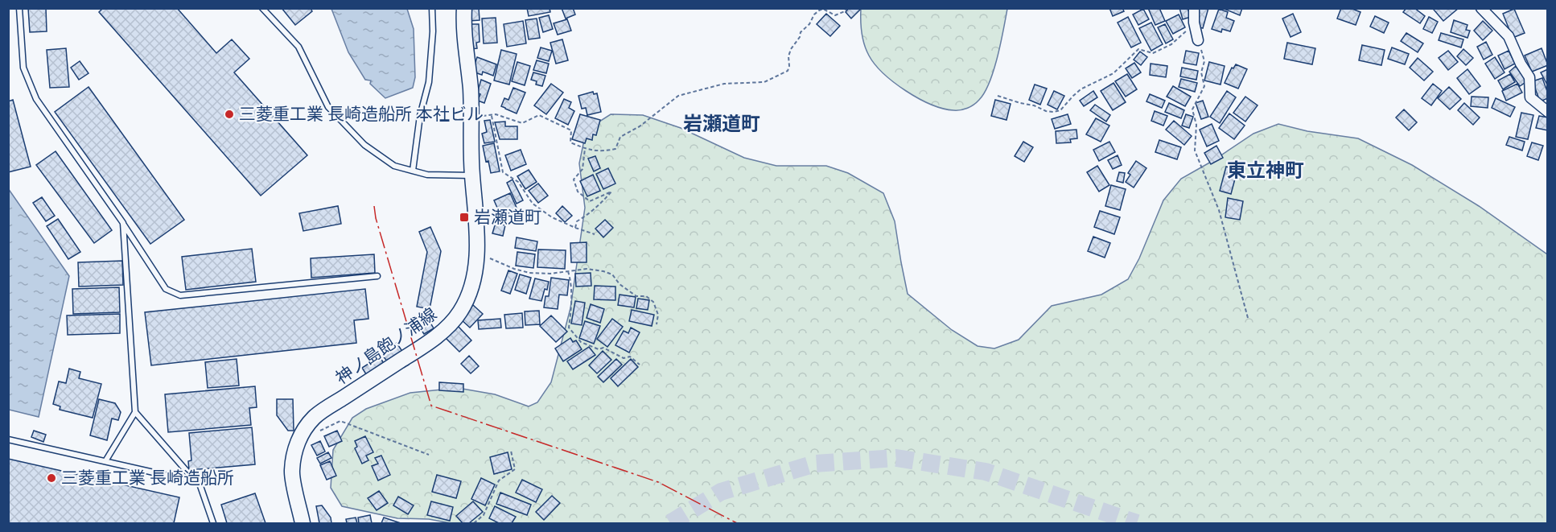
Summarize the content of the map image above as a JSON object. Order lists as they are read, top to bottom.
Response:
{
  "streets": {
    "main road": ["神ノ島飽ノ浦線"]
  },
  "districts": ["岩瀬道町", "東立神町"],
  "places": {
    "other": ["三菱重工業 長崎造船所 本社ビル", "三菱重工業 長崎造船所"],
    "transit": ["岩瀬道町"]
  }
}
